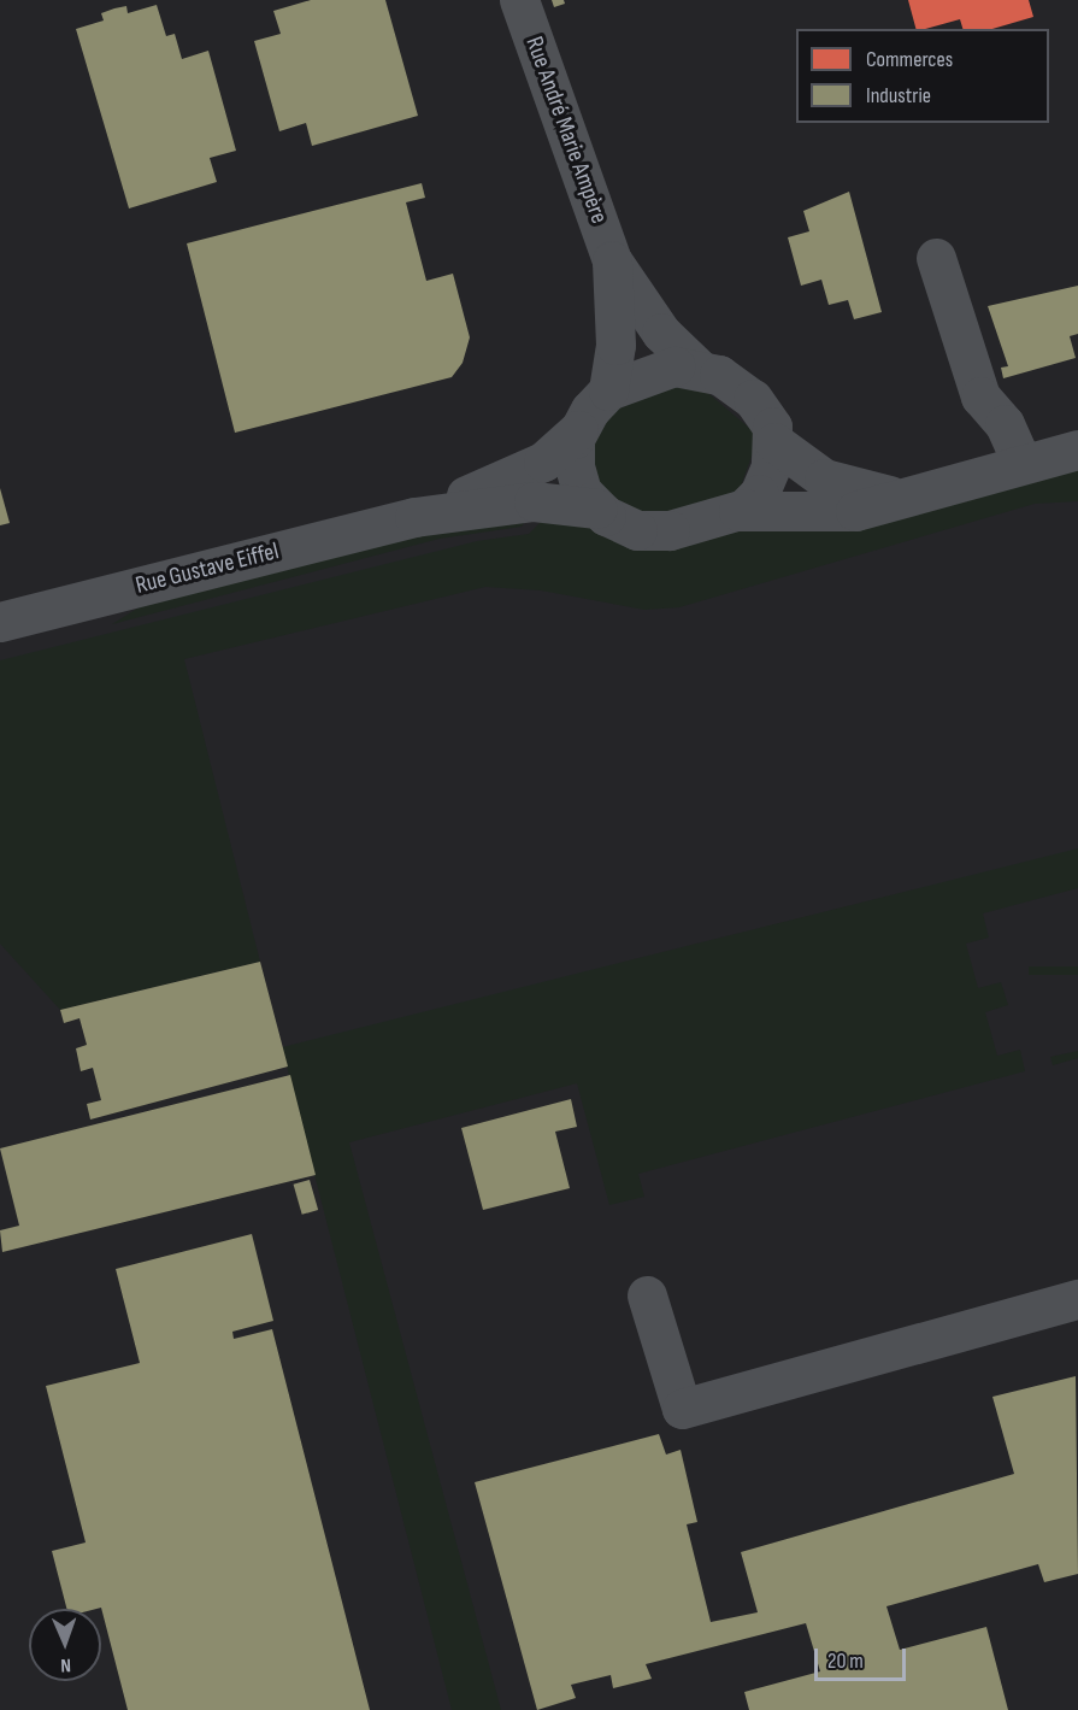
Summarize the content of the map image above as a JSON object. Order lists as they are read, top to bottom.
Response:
{
  "streets": {
    "street": ["Rue André Marie Ampère", "Rue Gustave Eiffel"]
  },
  "crossings": [
    ["Rue André Marie Ampère", "Rue Gustave Eiffel"]
  ],
  "legend": ["Commerces", "Industrie"],
  "scale_bar": "20 m",
  "north": "bottom"
}
